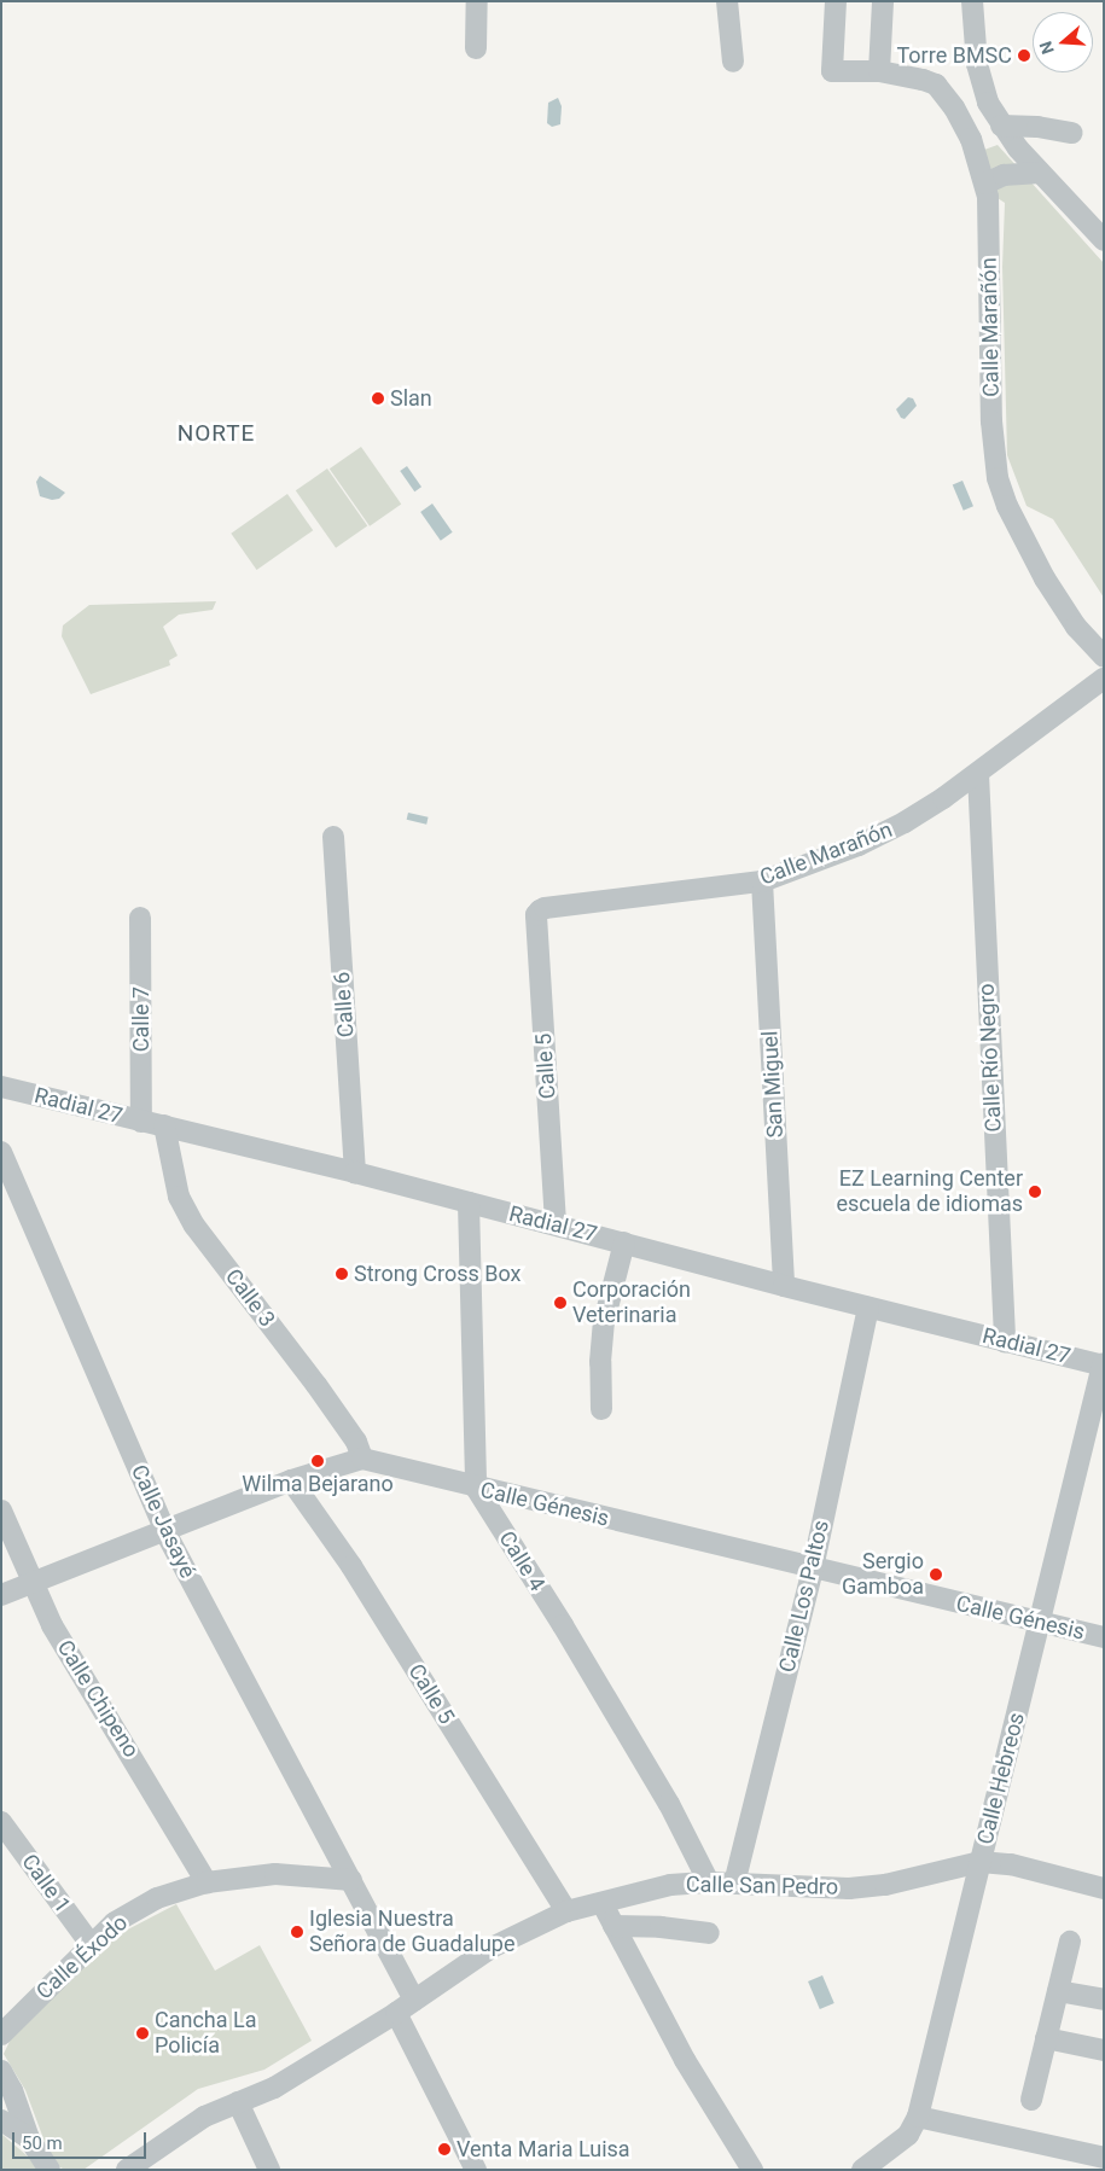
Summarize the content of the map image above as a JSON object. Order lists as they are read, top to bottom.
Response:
{
  "streets": {
    "street": [
      "Calle Marañón",
      "Calle 6",
      "Calle 7",
      "Calle Río Negro",
      "Calle 5",
      "San Miguel",
      "Radial 27",
      "Calle 3",
      "Calle Génesis",
      "Calle Jasayé",
      "Calle 4",
      "Calle Los Paltos",
      "Calle Chipeno",
      "Calle Hebreos",
      "Calle 1",
      "Calle San Pedro",
      "Calle Éxodo"
    ]
  },
  "crossings": [
    ["Calle Marañón", "Calle Río Negro"],
    ["Calle Marañón", "Calle 5"],
    ["Calle Marañón", "San Miguel"],
    ["Calle 6", "Radial 27"],
    ["Calle 7", "Radial 27"],
    ["Calle Río Negro", "Radial 27"],
    ["Calle 5", "Radial 27"],
    ["Calle 5", "Calle San Pedro"],
    ["San Miguel", "Radial 27"],
    ["Radial 27", "Calle 3"],
    ["Radial 27", "Calle 4"],
    ["Radial 27", "Calle Los Paltos"],
    ["Radial 27", "Calle Hebreos"],
    ["Calle 3", "Calle Génesis"],
    ["Calle Génesis", "Calle 4"],
    ["Calle Génesis", "Calle Los Paltos"],
    ["Calle Génesis", "Calle Hebreos"],
    ["Calle Jasayé", "Calle San Pedro"],
    ["Calle Jasayé", "Calle Éxodo"],
    ["Calle 4", "Calle San Pedro"],
    ["Calle Los Paltos", "Calle San Pedro"],
    ["Calle Chipeno", "Calle Éxodo"],
    ["Calle Hebreos", "Calle San Pedro"],
    ["Calle 1", "Calle Éxodo"]
  ],
  "districts": ["NORTE"],
  "places": [
    "Torre BMSC",
    "Slan",
    "EZ Learning Center escuela de idiomas",
    "Strong Cross Box",
    "Corporación Veterinaria",
    "Wilma Bejarano",
    "Sergio Gamboa",
    "Iglesia Nuestra Señora de Guadalupe",
    "Cancha La Policía",
    "Venta Maria Luisa"
  ],
  "scale_bar": "50 m",
  "north": "left"
}
